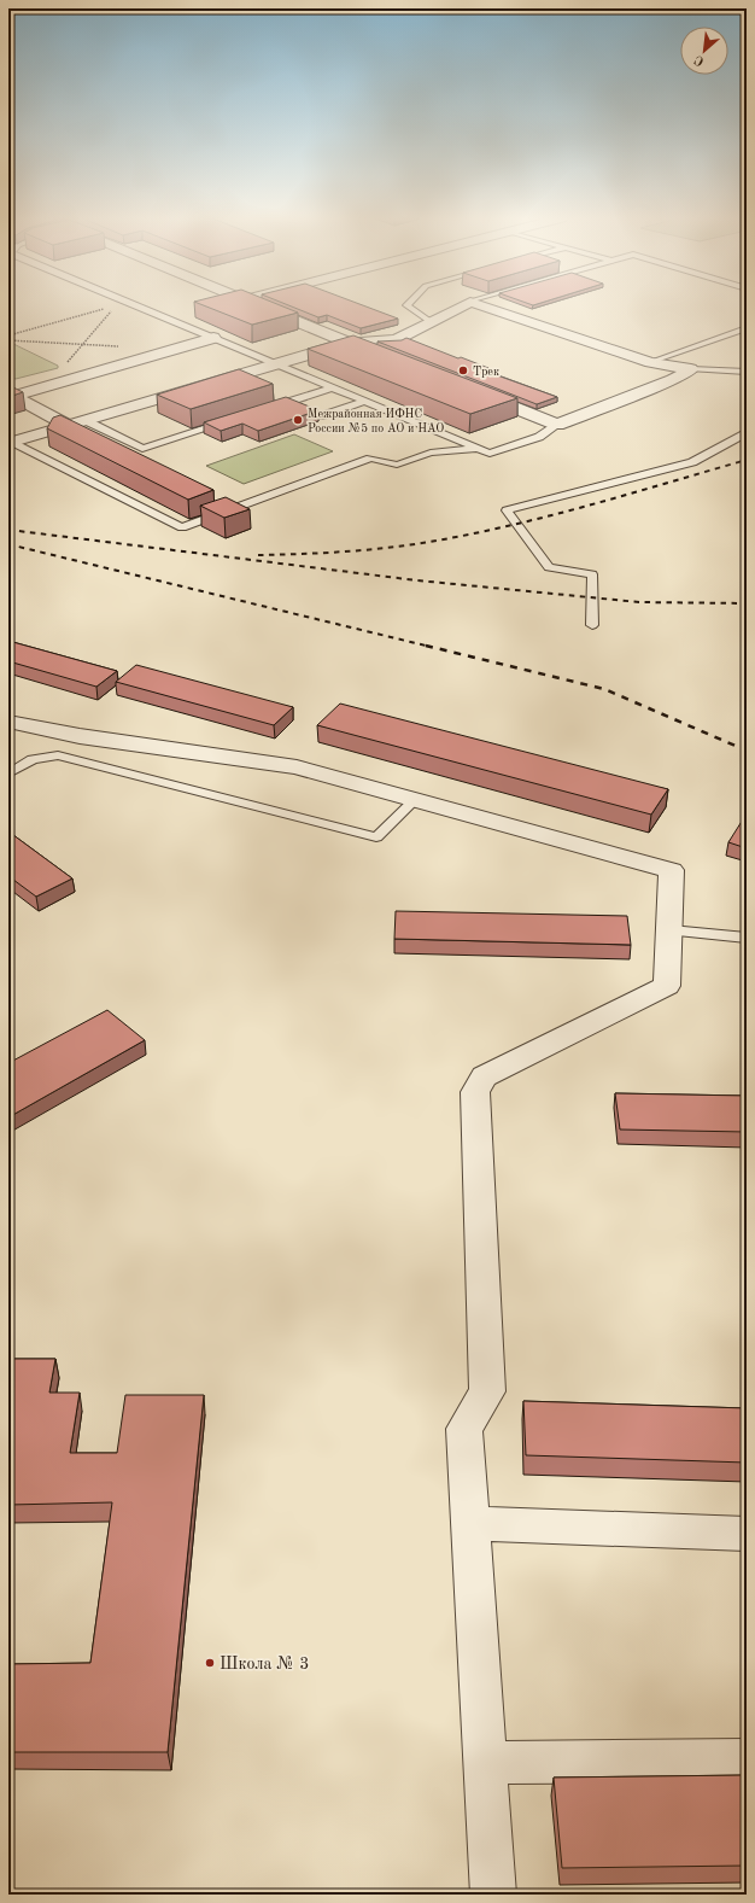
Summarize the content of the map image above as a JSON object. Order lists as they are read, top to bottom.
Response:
{
  "places": ["Трек", "Межрайонная ИФНС России №5 по АО и НАО", "Школа № 3"],
  "north": "bottom left"
}
